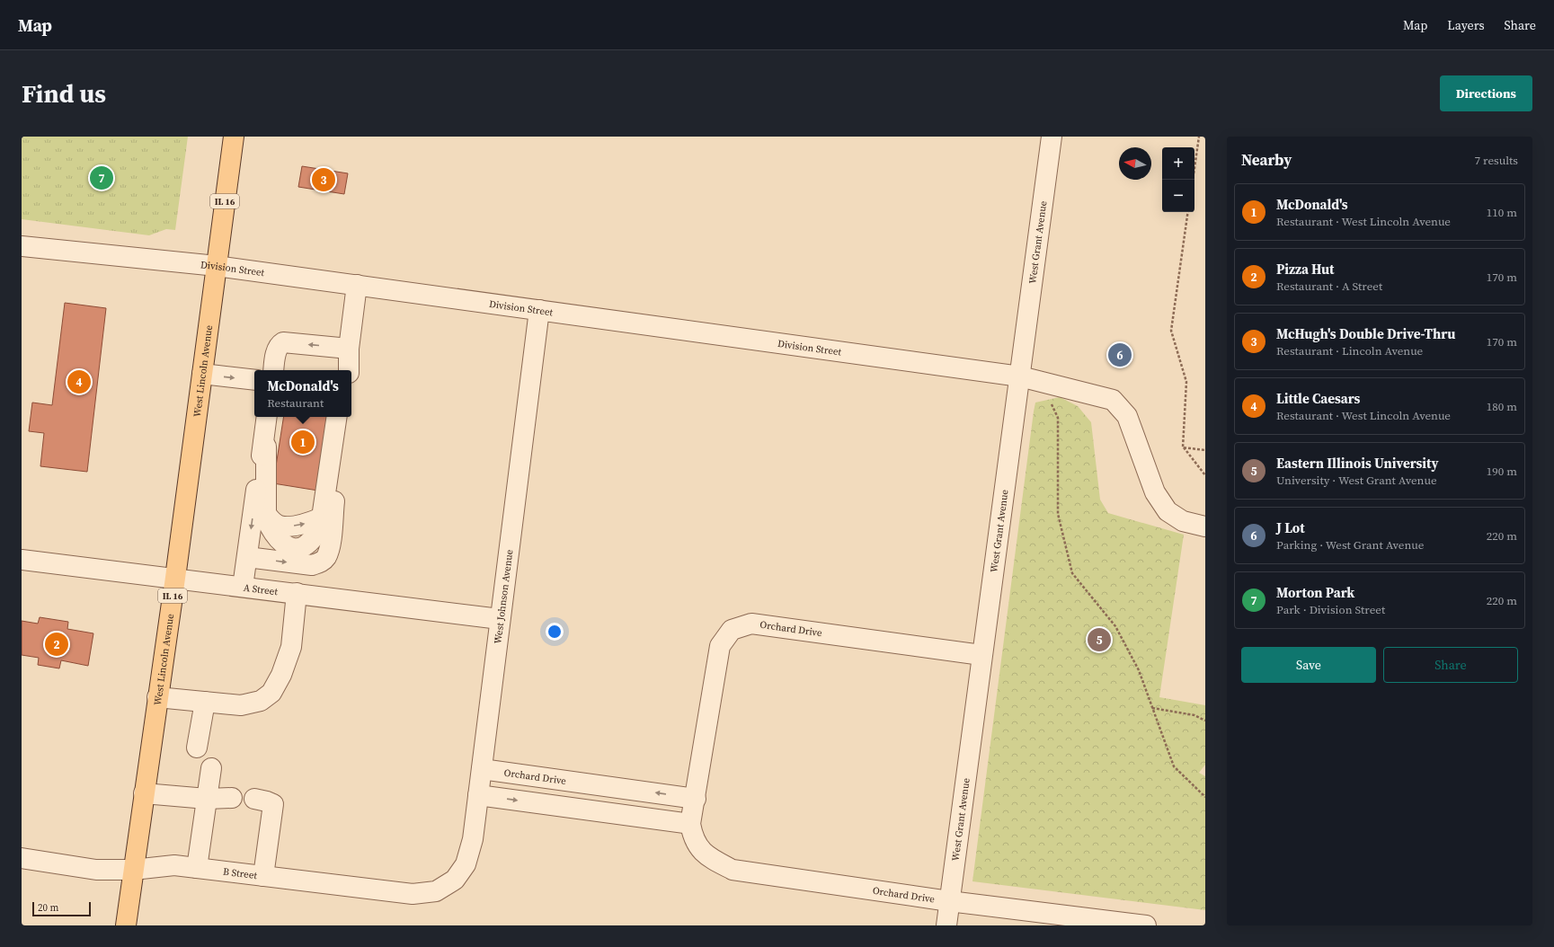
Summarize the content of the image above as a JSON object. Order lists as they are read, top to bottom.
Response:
{
  "streets": {
    "main road": ["IL 16", "West Lincoln Avenue"],
    "street": [
      "West Grant Avenue",
      "Division Street",
      "A Street",
      "West Johnson Avenue",
      "Orchard Drive",
      "B Street"
    ]
  },
  "crossings": [
    ["IL 16", "Division Street"],
    ["IL 16", "West Lincoln Avenue"],
    ["West Grant Avenue", "Division Street"],
    ["West Grant Avenue", "Orchard Drive"],
    ["Division Street", "West Lincoln Avenue"],
    ["Division Street", "West Johnson Avenue"],
    ["West Lincoln Avenue", "A Street"],
    ["West Lincoln Avenue", "B Street"],
    ["A Street", "West Johnson Avenue"],
    ["West Johnson Avenue", "Orchard Drive"],
    ["West Johnson Avenue", "B Street"]
  ],
  "scale_bar": "20 m",
  "north": "left",
  "page": {
    "header": "Map",
    "nav": ["Map", "Layers", "Share"],
    "buttons": [
      "Directions",
      ["Save", "Share"]
    ],
    "title": "Find us",
    "heading": ["Nearby", "7 results"],
    "map_buttons": ["+", "−"],
    "pins": [
      "7",
      "3",
      "6",
      "4",
      "1",
      "5",
      "2"
    ],
    "list": [
      {
        "mark": "1",
        "name": "McDonald's",
        "note": "Restaurant · West Lincoln Avenue",
        "value": "110 m"
      },
      {
        "mark": "2",
        "name": "Pizza Hut",
        "note": "Restaurant · A Street",
        "value": "170 m"
      },
      {
        "mark": "3",
        "name": "McHugh's Double Drive-Thru",
        "note": "Restaurant · Lincoln Avenue",
        "value": "170 m"
      },
      {
        "mark": "4",
        "name": "Little Caesars",
        "note": "Restaurant · West Lincoln Avenue",
        "value": "180 m"
      },
      {
        "mark": "5",
        "name": "Eastern Illinois University",
        "note": "University · West Grant Avenue",
        "value": "190 m"
      },
      {
        "mark": "6",
        "name": "J Lot",
        "note": "Parking · West Grant Avenue",
        "value": "220 m"
      },
      {
        "mark": "7",
        "name": "Morton Park",
        "note": "Park · Division Street",
        "value": "220 m"
      }
    ],
    "popup": ["McDonald's", "Restaurant"],
    "scale": "20 m"
  }
}
